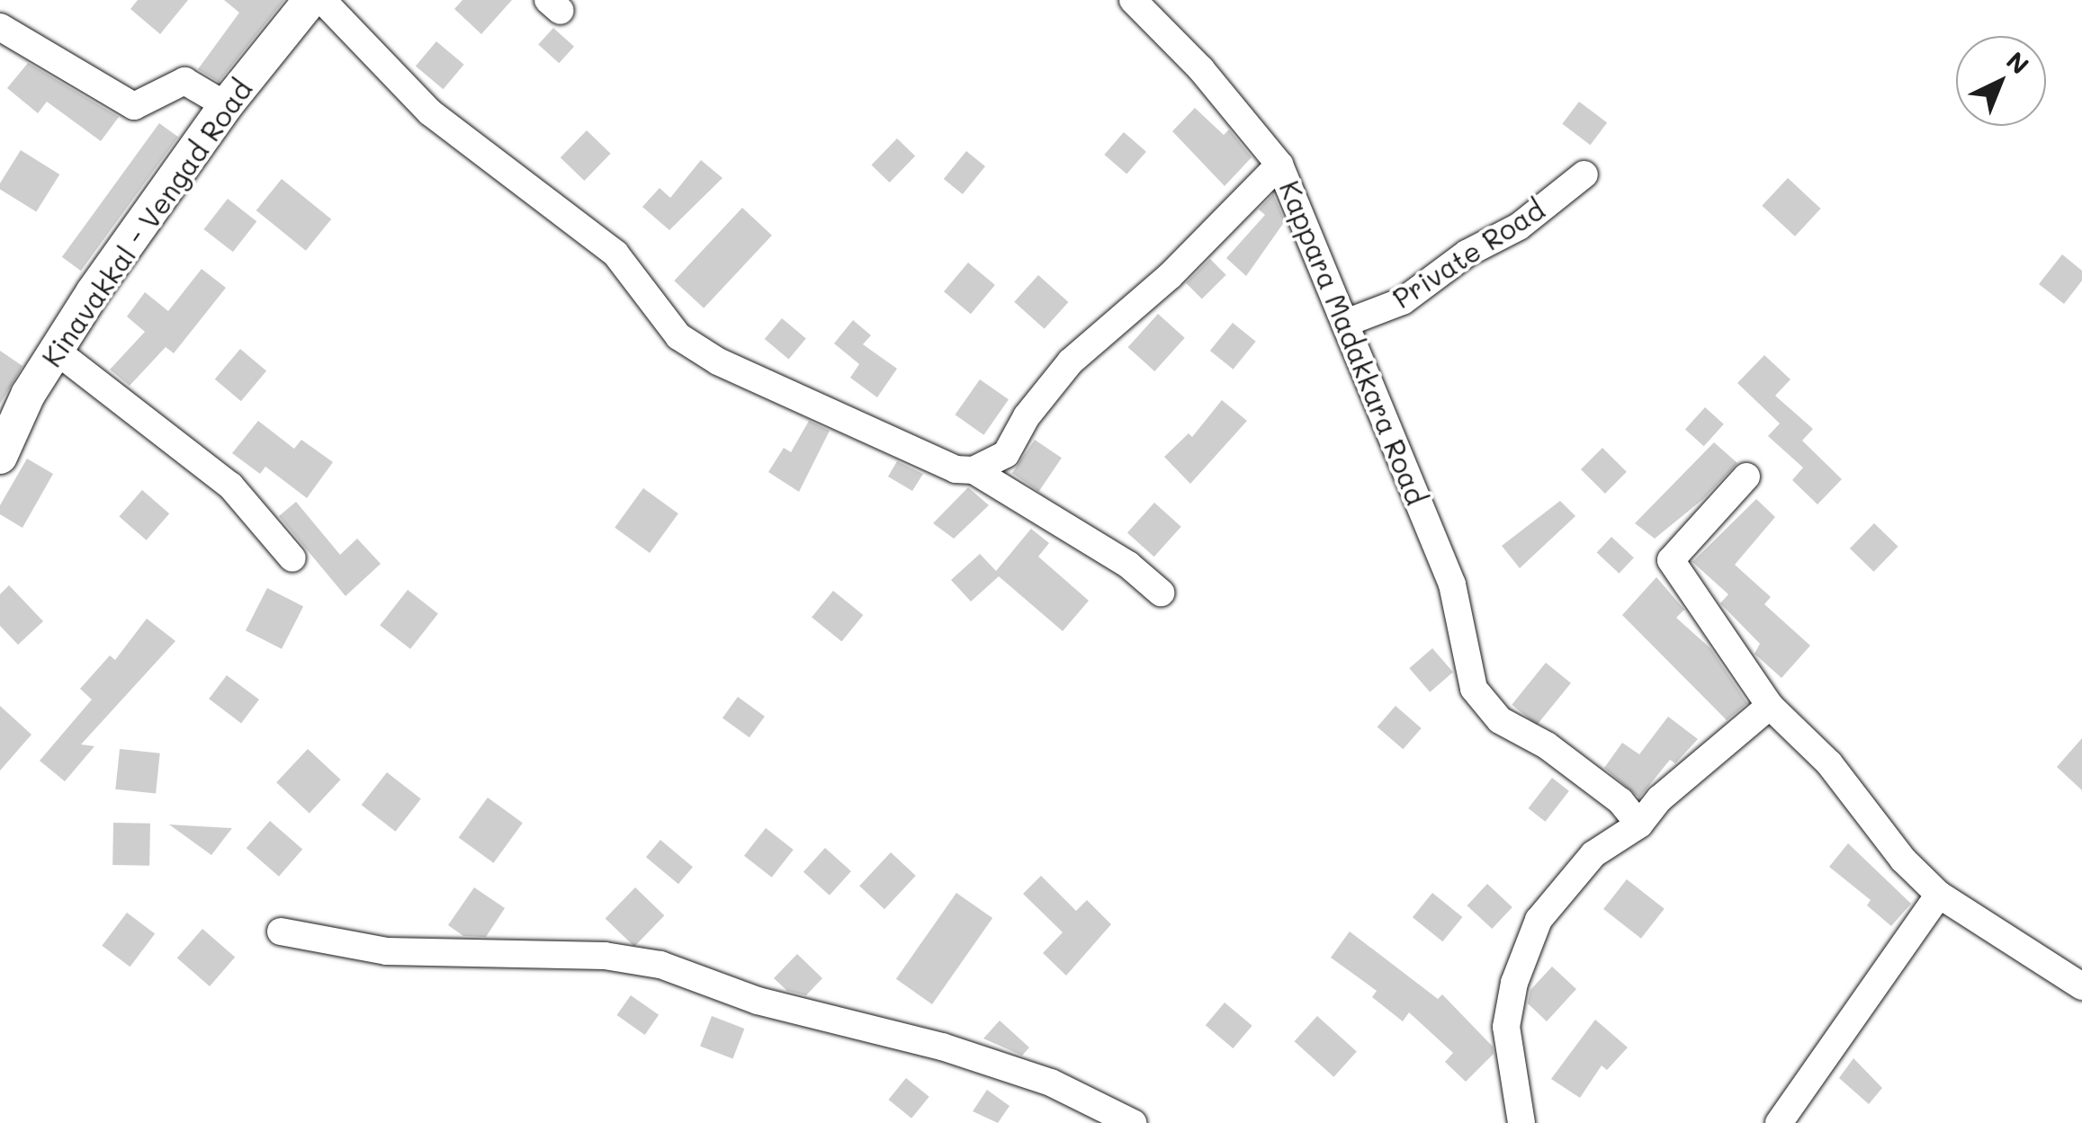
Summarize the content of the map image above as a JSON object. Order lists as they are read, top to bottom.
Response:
{
  "streets": {
    "main road": ["Kinavakkal - Vengad Road"],
    "street": ["Private Road", "Kappara Madakkara Road"]
  },
  "crossings": [
    ["Private Road", "Kappara Madakkara Road"]
  ],
  "north": "top right"
}
